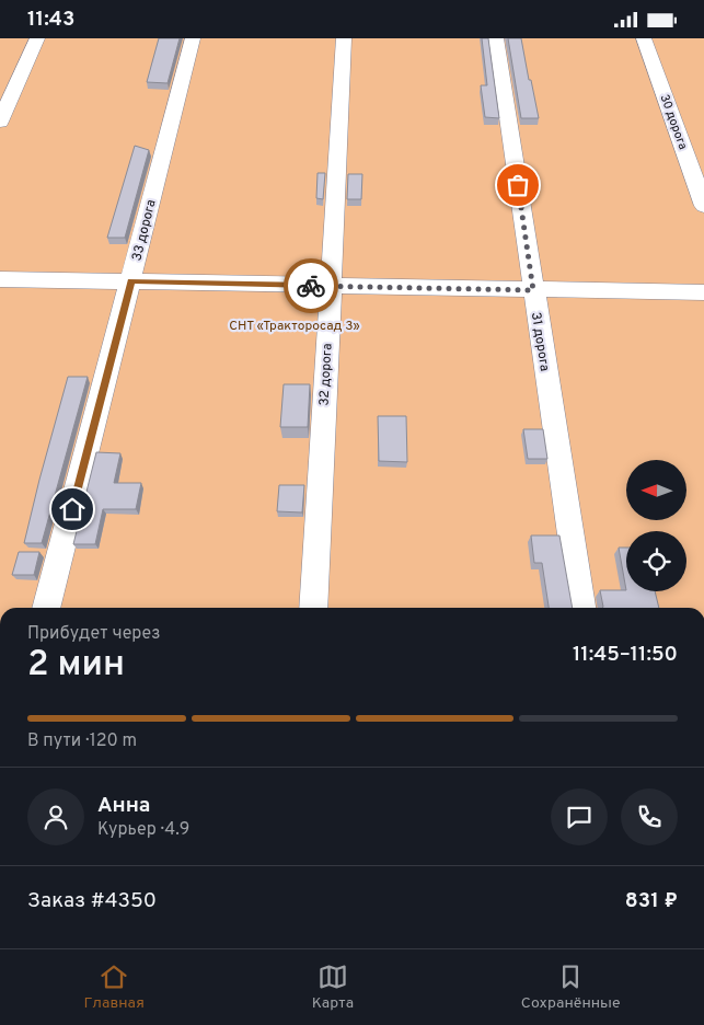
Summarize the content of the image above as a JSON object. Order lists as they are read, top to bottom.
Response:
{
  "streets": {
    "street": [
      "30 дорога",
      "33 дорога",
      "31 дорога",
      "32 дорога"
    ]
  },
  "parks": ["СНТ «Тракторосад 3»"],
  "north": "left",
  "page": {
    "status": "11:43",
    "heading": ["2 мин", "Прибудет через", "11:45–11:50"],
    "panel": [
      "Анна",
      "Курьер · 4.9",
      "Заказ #4350",
      "831 ₽"
    ],
    "bar": "В пути · 120 m",
    "tabs": ["Главная", "Карта", "Сохранённые"]
  }
}
